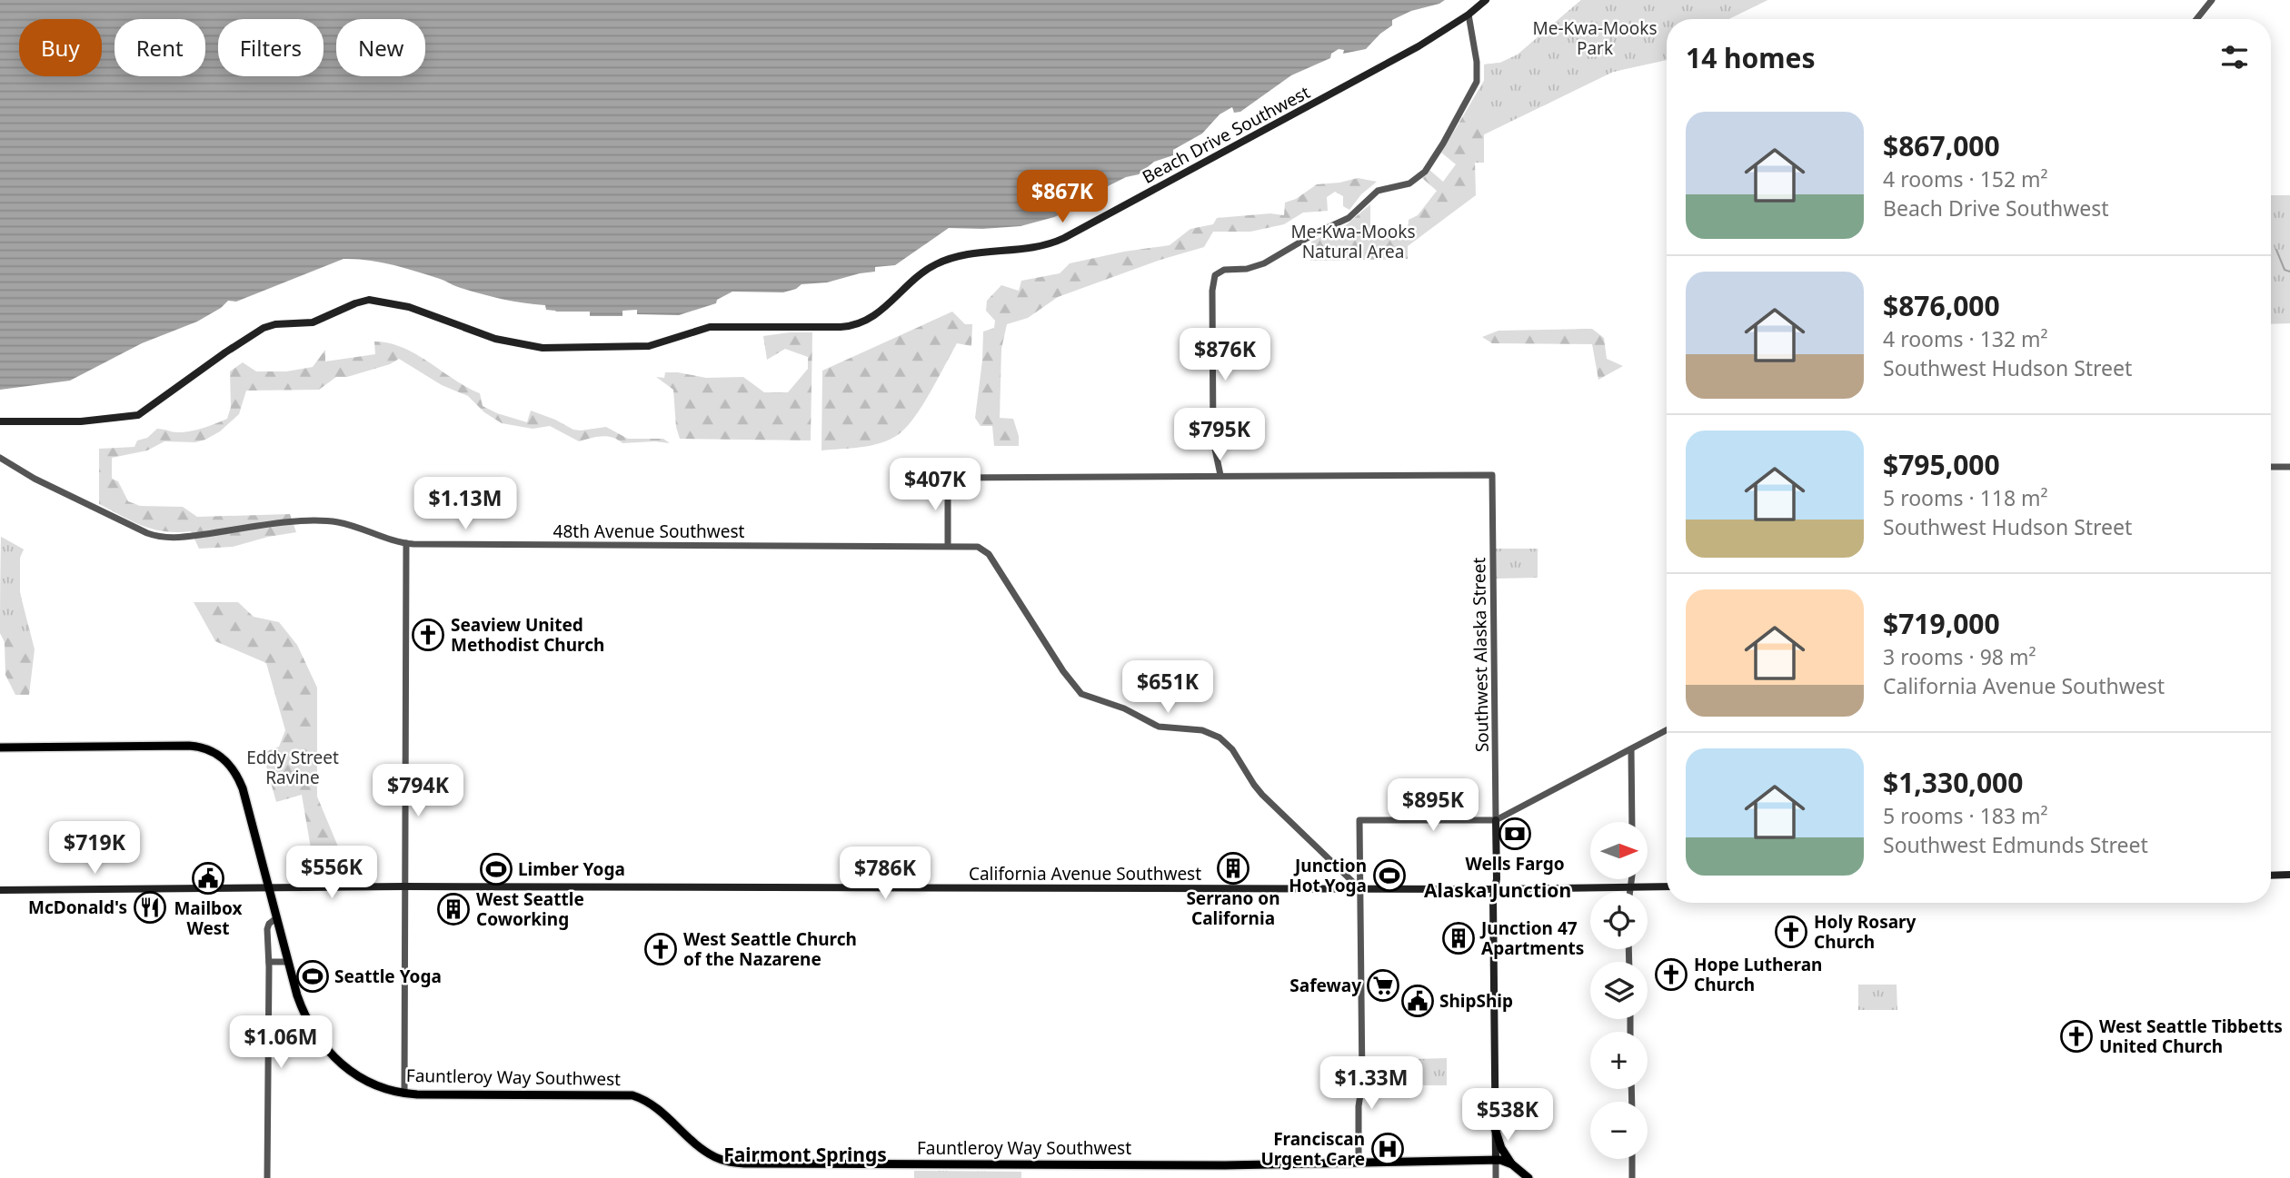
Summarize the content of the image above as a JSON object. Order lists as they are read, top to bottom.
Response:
{
  "streets": {
    "main road": [
      "Beach Drive Southwest",
      "Southwest Alaska Street",
      "California Avenue Southwest",
      "Fauntleroy Way Southwest"
    ],
    "street": ["48th Avenue Southwest"]
  },
  "crossings": [
    ["48th Avenue Southwest", "California Avenue Southwest"],
    ["Southwest Alaska Street", "California Avenue Southwest"],
    ["Southwest Alaska Street", "Fauntleroy Way Southwest"],
    ["California Avenue Southwest", "Fauntleroy Way Southwest"]
  ],
  "districts": ["Alaska Junction", "Fairmont Springs"],
  "parks": ["Me-Kwa-Mooks Park", "Me-Kwa-Mooks Natural Area", "Eddy Street Ravine"],
  "places": {
    "church": [
      "Seaview United Methodist Church",
      "Holy Rosary Church",
      "West Seattle Church of the Nazarene",
      "Hope Lutheran Church",
      "West Seattle Tibbetts United Church"
    ],
    "bank": ["Wells Fargo"],
    "building": ["Serrano on California", "West Seattle Coworking", "Junction 47 Apartments"],
    "sports": ["Limber Yoga", "Junction Hot Yoga", "Seattle Yoga"],
    "public building": ["Mailbox West", "ShipShip"],
    "restaurant": ["McDonald's"],
    "supermarket": ["Safeway"],
    "hospital": ["Franciscan Urgent Care"]
  },
  "north": "right",
  "page": {
    "chip": [
      "Buy",
      "Rent",
      "Filters",
      "New"
    ],
    "heading": "14 homes",
    "list": [
      {
        "name": "$867,000",
        "note": "4 rooms · 152 m² · Beach Drive Southwest"
      },
      {
        "name": "$876,000",
        "note": "4 rooms · 132 m² · Southwest Hudson Street"
      },
      {
        "name": "$795,000",
        "note": "5 rooms · 118 m² · Southwest Hudson Street"
      },
      {
        "name": "$719,000",
        "note": "3 rooms · 98 m² · California Avenue Southwest"
      },
      {
        "name": "$1,330,000",
        "note": "5 rooms · 183 m² · Southwest Edmunds Street"
      }
    ],
    "price": [
      "$867K",
      "$876K",
      "$795K",
      "$407K",
      "$1.13M",
      "$651K",
      "$794K",
      "$895K",
      "$719K",
      "$556K",
      "$786K",
      "$1.06M",
      "$1.33M",
      "$538K"
    ],
    "map_buttons": ["+", "−"]
  }
}
